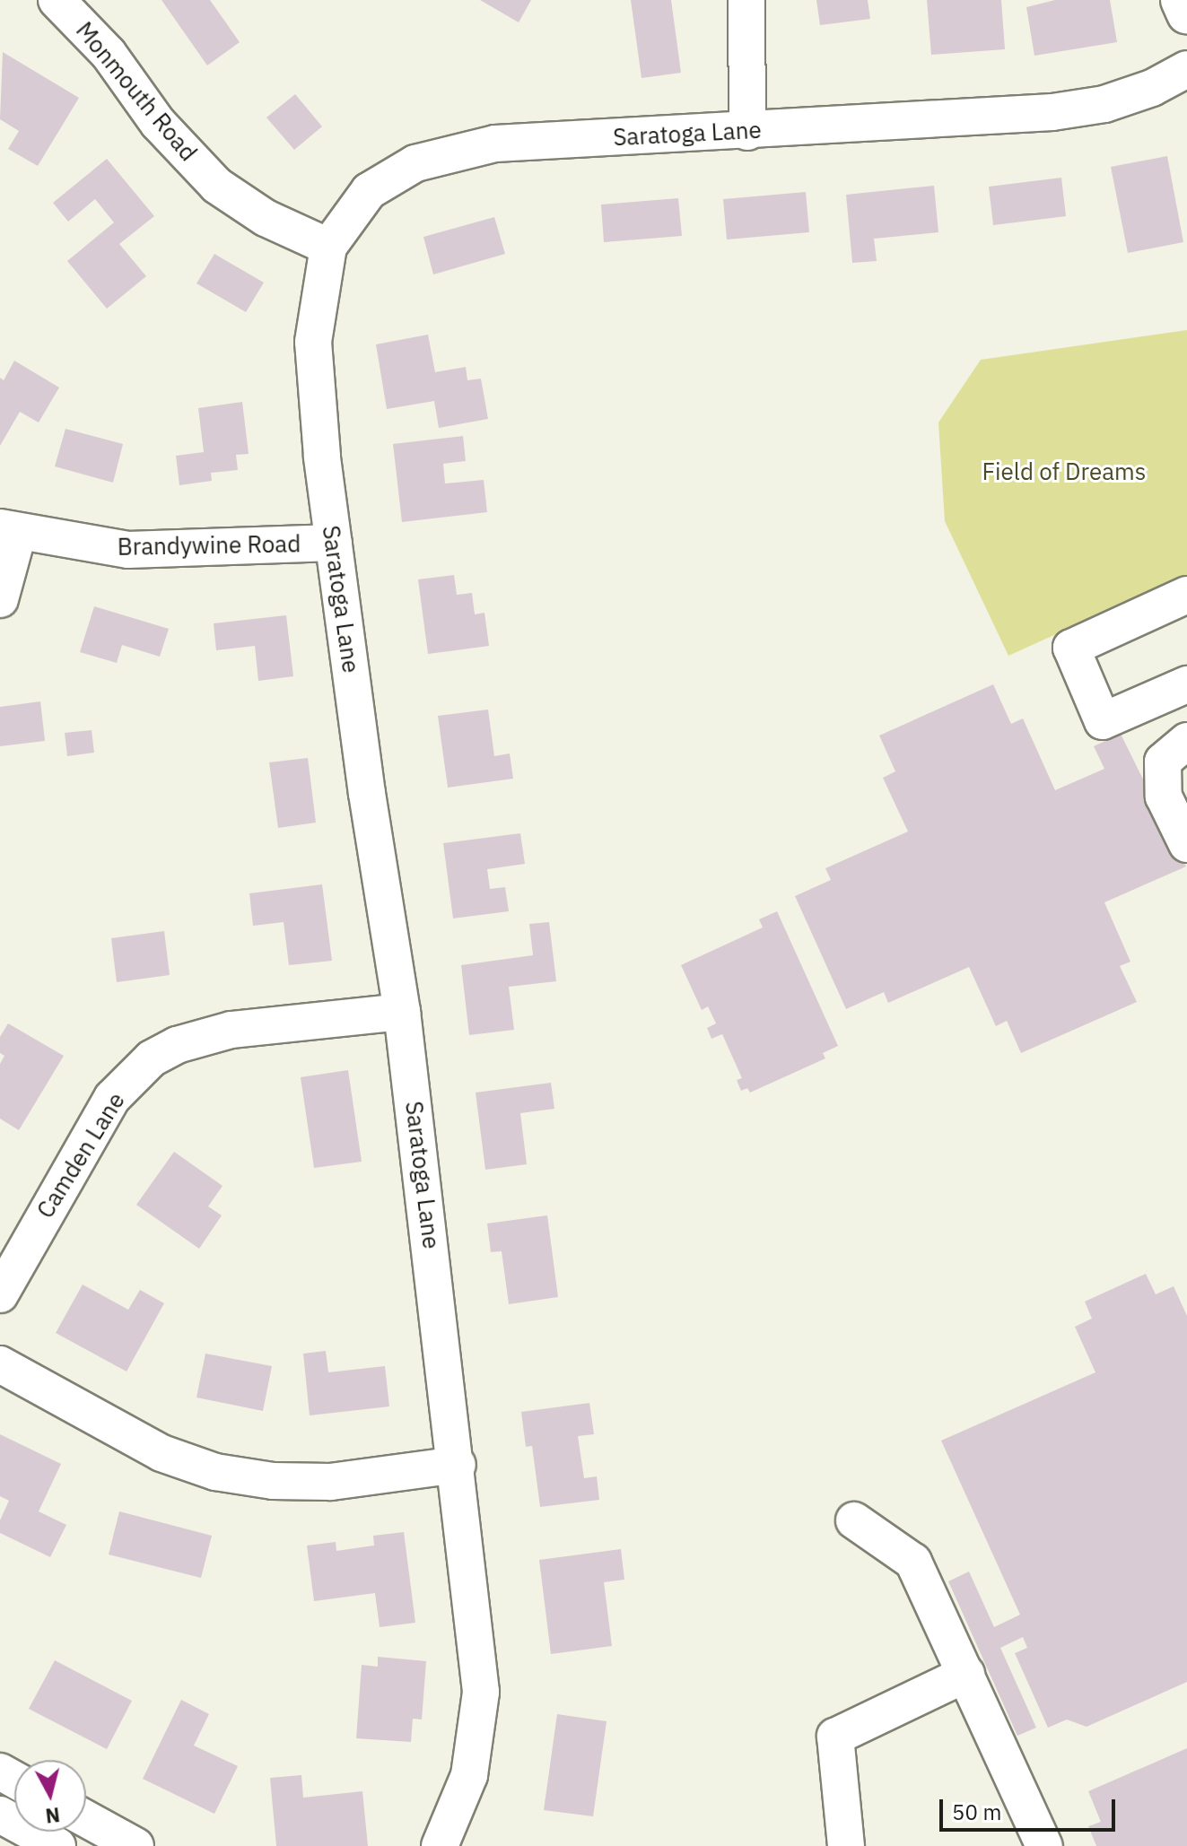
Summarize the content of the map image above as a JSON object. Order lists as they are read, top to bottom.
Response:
{
  "streets": {
    "street": [
      "Monmouth Road",
      "Saratoga Lane",
      "Brandywine Road",
      "Camden Lane"
    ]
  },
  "crossings": [
    ["Monmouth Road", "Saratoga Lane"],
    ["Saratoga Lane", "Brandywine Road"],
    ["Saratoga Lane", "Camden Lane"]
  ],
  "parks": ["Field of Dreams"],
  "scale_bar": "50 m",
  "north": "bottom"
}
